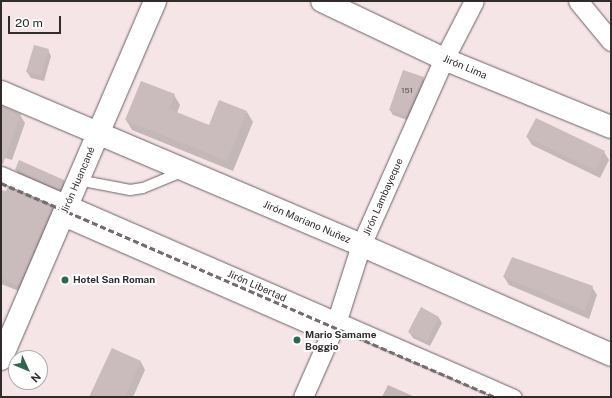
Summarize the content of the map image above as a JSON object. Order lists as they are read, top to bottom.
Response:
{
  "streets": {
    "main road": ["Jirón Lima", "Jirón Huancané", "Jirón Mariano Nuñez"],
    "street": ["Jirón Lambayeque"]
  },
  "crossings": [
    ["Jirón Lima", "Jirón Lambayeque"],
    ["Jirón Huancané", "Jirón Mariano Nuñez"],
    ["Jirón Lambayeque", "Jirón Mariano Nuñez"]
  ],
  "places": ["Hotel San Roman", "Mario Samame Boggio"],
  "house_numbers": ["151"],
  "scale_bar": "20 m",
  "north": "bottom right"
}
